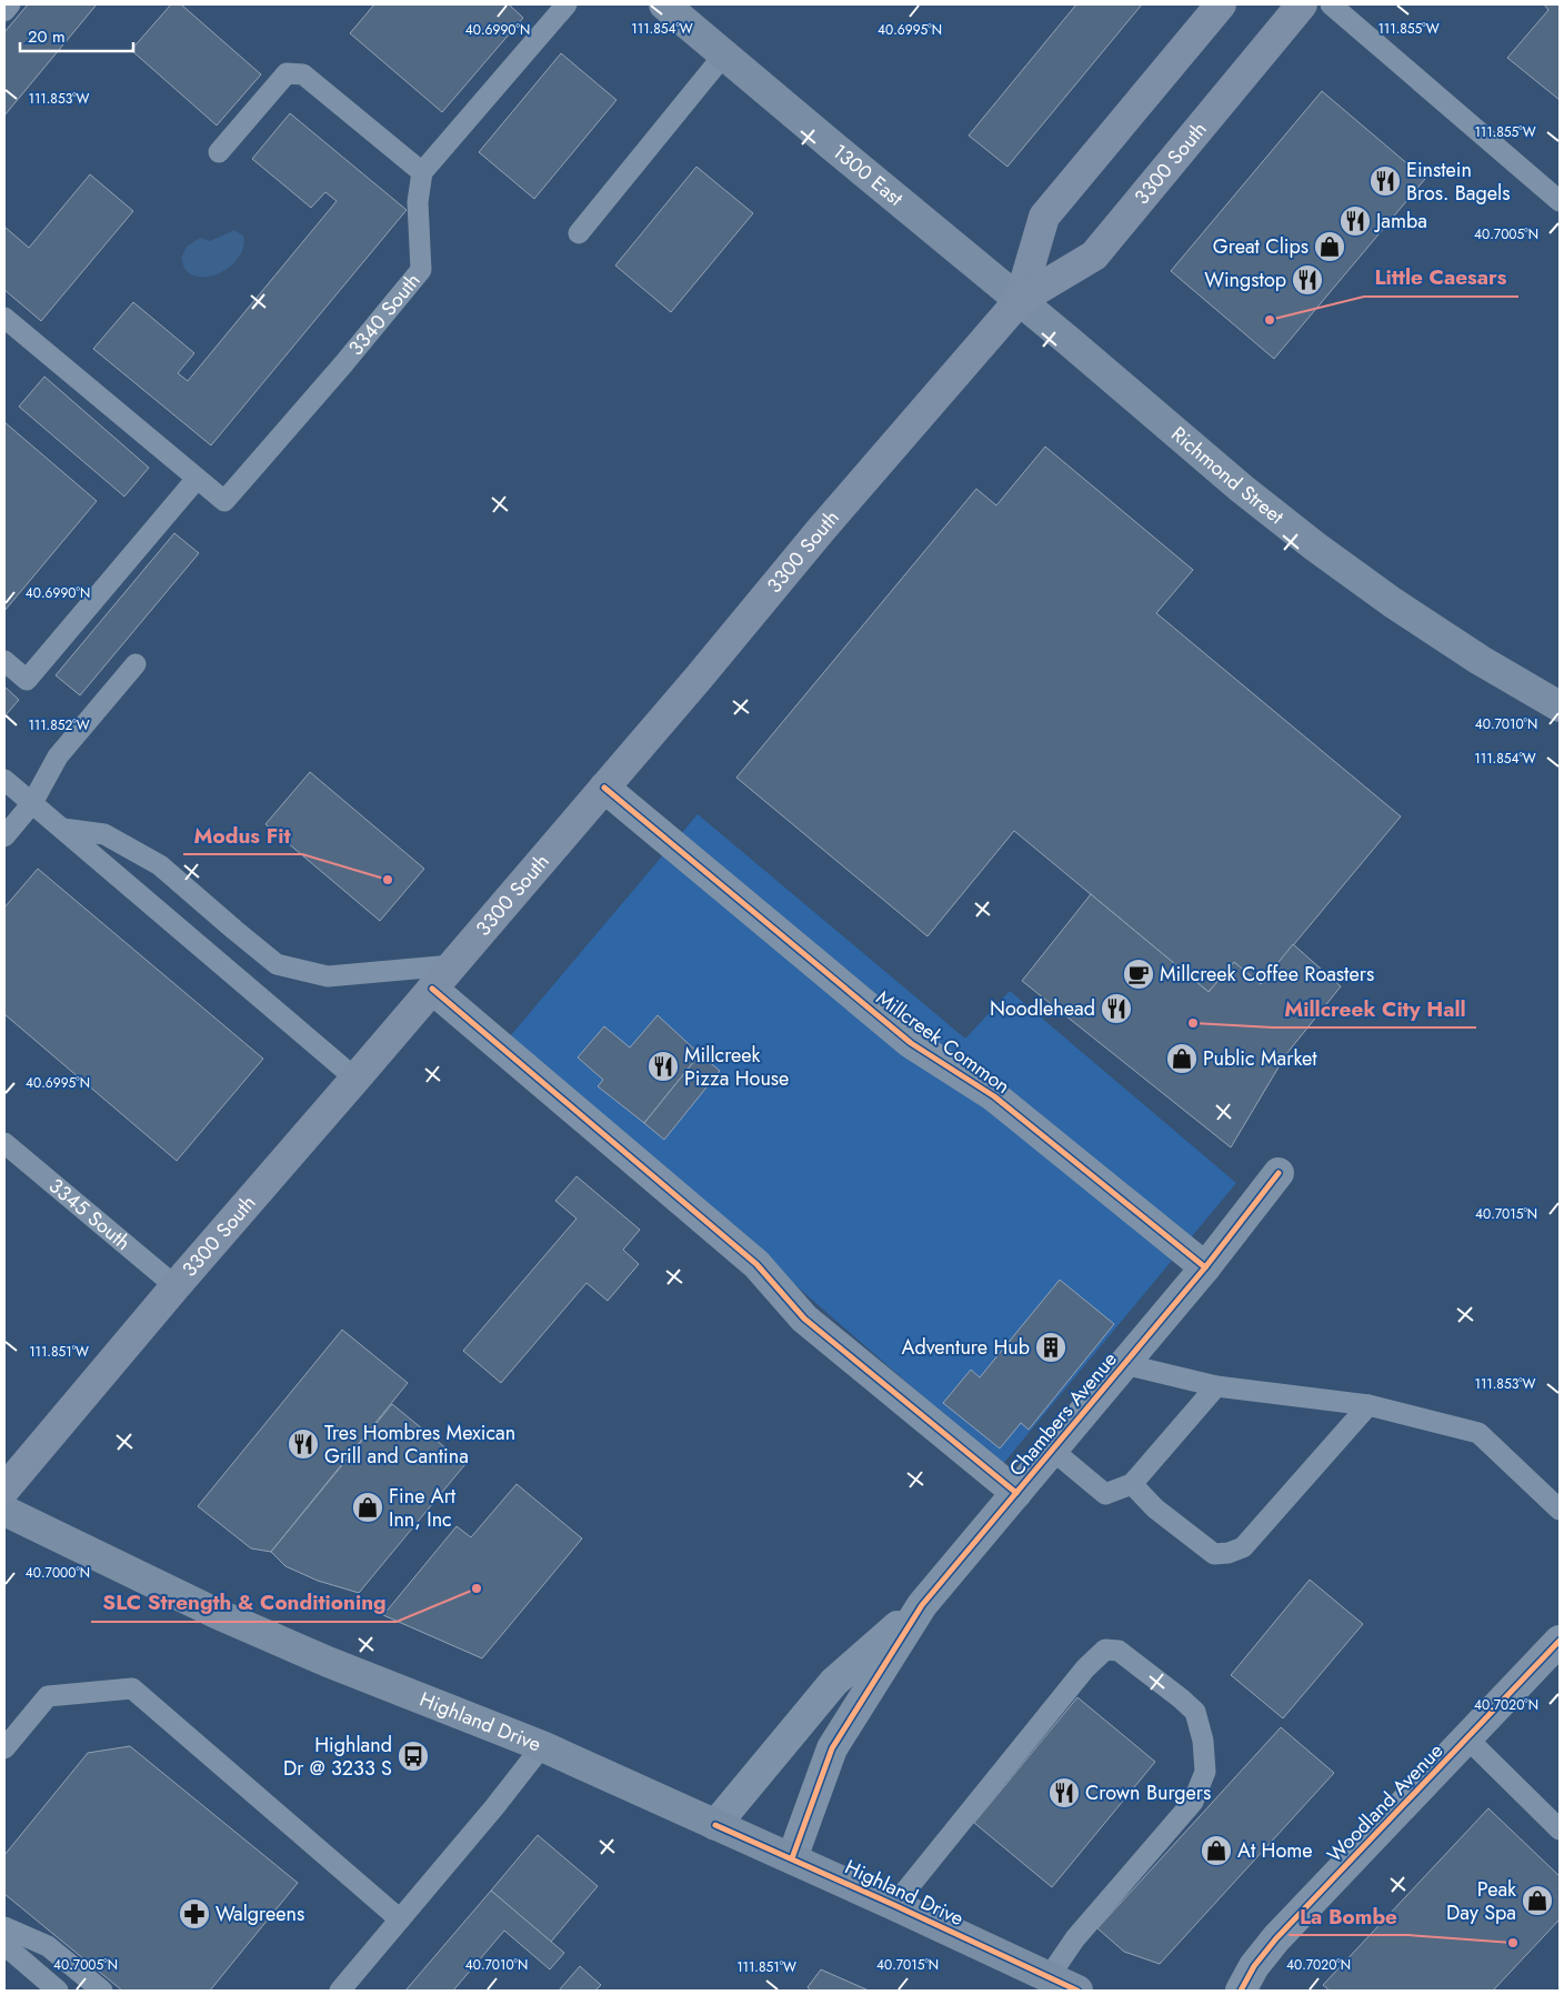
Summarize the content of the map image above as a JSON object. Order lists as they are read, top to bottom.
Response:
{
  "streets": {
    "main road": [
      "3300 South",
      "1300 East",
      "Richmond Street",
      "Highland Drive"
    ],
    "street": ["Millcreek Common", "Chambers Avenue", "Woodland Avenue"],
    "lane": ["3340 South", "3345 South"]
  },
  "crossings": [
    ["3300 South", "1300 East"],
    ["3300 South", "Richmond Street"],
    ["3300 South", "Millcreek Common"],
    ["3300 South", "3345 South"],
    ["1300 East", "Richmond Street"],
    ["Millcreek Common", "Chambers Avenue"],
    ["Chambers Avenue", "Highland Drive"]
  ],
  "places": {
    "restaurant": [
      "Einstein Bros. Bagels",
      "Jamba",
      "Wingstop",
      "Noodlehead",
      "Millcreek Pizza House",
      "Tres Hombres Mexican Grill and Cantina",
      "Crown Burgers"
    ],
    "shop": [
      "Great Clips",
      "Public Market",
      "Fine Art Inn, Inc",
      "At Home",
      "Peak Day Spa"
    ],
    "other": [
      "Little Caesars",
      "Modus Fit",
      "Millcreek City Hall",
      "SLC Strength & Conditioning",
      "La Bombe"
    ],
    "cafe": ["Millcreek Coffee Roasters"],
    "building": ["Adventure Hub"],
    "bus stop": ["Highland Dr @ 3233 S"],
    "pharmacy": ["Walgreens"]
  },
  "scale_bar": "20 m",
  "coordinates": [
    "111.855°W",
    "111.854°W",
    "40.6990°N",
    "40.6995°N",
    "111.853°W",
    "40.7005°N",
    "40.7010°N",
    "111.852°W",
    "40.7015°N",
    "111.851°W",
    "40.7000°N",
    "40.7020°N"
  ]
}
